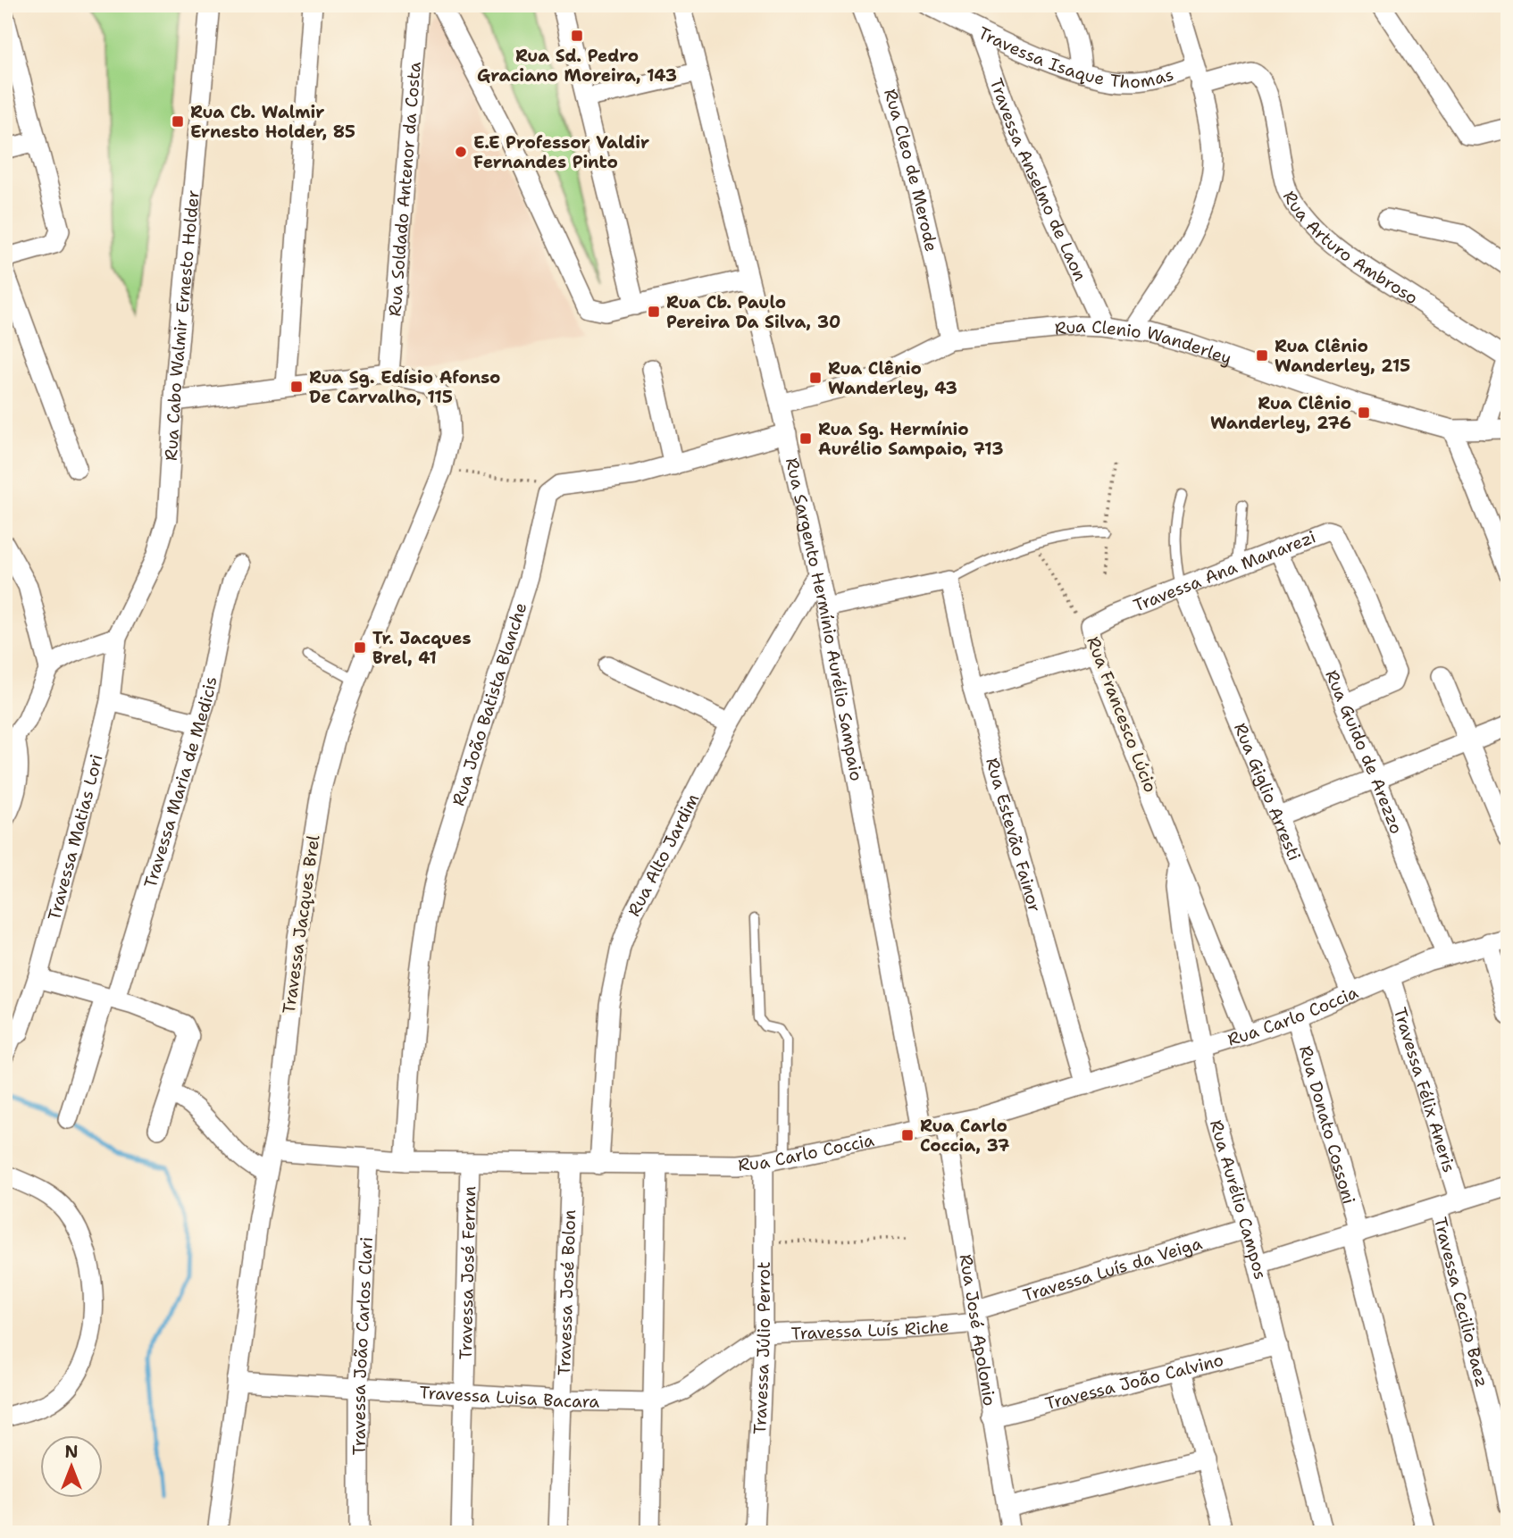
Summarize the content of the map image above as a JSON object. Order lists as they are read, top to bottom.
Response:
{
  "streets": {
    "street": [
      "Travessa Isaque Thomas",
      "Rua Cleo de Merode",
      "Travessa Anselmo de Laon",
      "Rua Soldado Antenor da Costa",
      "Rua Arturo Ambroso",
      "Rua Cabo Walmir Ernesto Holder",
      "Rua Clenio Wanderley",
      "Travessa Ana Manarezi",
      "Rua Sargento Hermínio Aurélio Sampaio",
      "Rua João Batista Blanche",
      "Rua Francesco Lúcio",
      "Rua Guido de Arezzo",
      "Travessa Maria de Medicis",
      "Rua Giglio Arresti",
      "Rua Estevão Fainor",
      "Travessa Matias Lori",
      "Rua Alto Jardim",
      "Travessa Jacques Brel",
      "Rua Carlo Coccia",
      "Travessa Félix Aneris",
      "Rua Donato Cossoni",
      "Rua Aurélio Campos",
      "Travessa Luís da Veiga",
      "Travessa José Ferran",
      "Travessa José Bolon",
      "Travessa Cecilio Baez",
      "Travessa Luís Riche",
      "Rua José Apolonio",
      "Travessa João Carlos Clari",
      "Travessa Júlio Perrot",
      "Travessa João Calvino",
      "Travessa Luisa Bacara"
    ]
  },
  "crossings": [
    ["Travessa Isaque Thomas", "Travessa Anselmo de Laon"],
    ["Rua Cleo de Merode", "Rua Clenio Wanderley"],
    ["Travessa Anselmo de Laon", "Rua Clenio Wanderley"],
    ["Rua Soldado Antenor da Costa", "Travessa Jacques Brel"],
    ["Rua Arturo Ambroso", "Rua Clenio Wanderley"],
    ["Rua Cabo Walmir Ernesto Holder", "Travessa Matias Lori"],
    ["Rua Cabo Walmir Ernesto Holder", "Travessa Jacques Brel"],
    ["Rua Clenio Wanderley", "Rua Sargento Hermínio Aurélio Sampaio"],
    ["Travessa Ana Manarezi", "Rua Francesco Lúcio"],
    ["Travessa Ana Manarezi", "Rua Guido de Arezzo"],
    ["Travessa Ana Manarezi", "Rua Giglio Arresti"],
    ["Rua Sargento Hermínio Aurélio Sampaio", "Rua Alto Jardim"],
    ["Rua Sargento Hermínio Aurélio Sampaio", "Rua Carlo Coccia"],
    ["Rua João Batista Blanche", "Rua Carlo Coccia"],
    ["Rua Francesco Lúcio", "Rua Carlo Coccia"],
    ["Rua Francesco Lúcio", "Rua Aurélio Campos"],
    ["Rua Guido de Arezzo", "Rua Carlo Coccia"],
    ["Rua Giglio Arresti", "Rua Carlo Coccia"],
    ["Rua Estevão Fainor", "Rua Carlo Coccia"],
    ["Rua Alto Jardim", "Rua Carlo Coccia"],
    ["Travessa Jacques Brel", "Rua Carlo Coccia"],
    ["Travessa Jacques Brel", "Travessa Luisa Bacara"],
    ["Rua Carlo Coccia", "Travessa Félix Aneris"],
    ["Rua Carlo Coccia", "Rua Donato Cossoni"],
    ["Rua Carlo Coccia", "Rua Aurélio Campos"],
    ["Rua Carlo Coccia", "Travessa José Ferran"],
    ["Rua Carlo Coccia", "Travessa José Bolon"],
    ["Rua Carlo Coccia", "Rua José Apolonio"],
    ["Rua Carlo Coccia", "Travessa João Carlos Clari"],
    ["Rua Carlo Coccia", "Travessa Júlio Perrot"],
    ["Rua Aurélio Campos", "Travessa Luís da Veiga"],
    ["Rua Aurélio Campos", "Travessa João Calvino"],
    ["Travessa Luís da Veiga", "Travessa Luís Riche"],
    ["Travessa Luís da Veiga", "Rua José Apolonio"],
    ["Travessa José Ferran", "Travessa Luisa Bacara"],
    ["Travessa José Bolon", "Travessa Luisa Bacara"],
    ["Travessa Luís Riche", "Rua José Apolonio"],
    ["Travessa Luís Riche", "Travessa Júlio Perrot"],
    ["Travessa Luís Riche", "Travessa Luisa Bacara"],
    ["Rua José Apolonio", "Travessa João Calvino"],
    ["Travessa João Carlos Clari", "Travessa Luisa Bacara"],
    ["Travessa Júlio Perrot", "Travessa Luisa Bacara"]
  ],
  "places": {
    "transit": [
      "Rua Sd. Pedro Graciano Moreira, 143",
      "Rua Cb. Walmir Ernesto Holder, 85",
      "Rua Cb. Paulo Pereira Da Silva, 30",
      "Rua Clênio Wanderley, 215",
      "Rua Clênio Wanderley, 43",
      "Rua Sg. Edísio Afonso De Carvalho, 115",
      "Rua Clênio Wanderley, 276",
      "Rua Sg. Hermínio Aurélio Sampaio, 713",
      "Tr. Jacques Brel, 41",
      "Rua Carlo Coccia, 37"
    ],
    "other": ["E.E Professor Valdir Fernandes Pinto"]
  },
  "north": "top"
}
